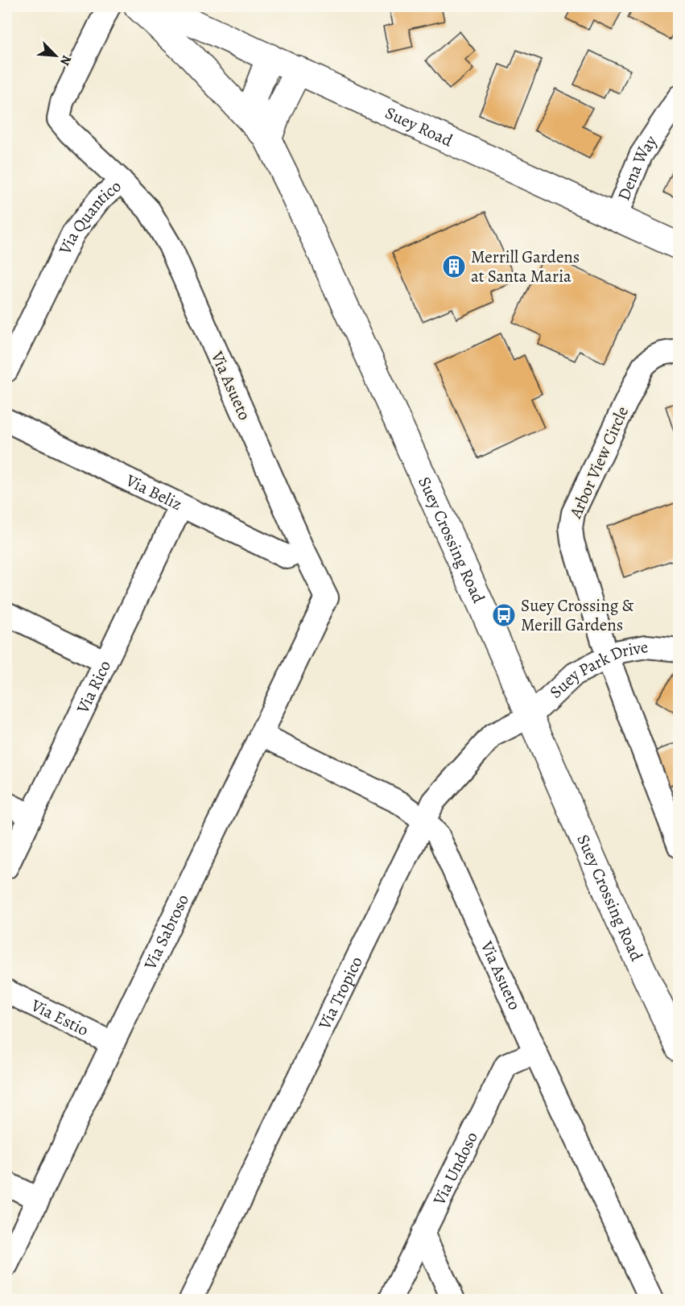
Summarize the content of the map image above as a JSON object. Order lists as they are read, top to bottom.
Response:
{
  "streets": {
    "street": [
      "Suey Road",
      "Dena Way",
      "Via Quantico",
      "Via Asueto",
      "Arbor View Circle",
      "Via Beliz",
      "Suey Crossing Road",
      "Suey Park Drive",
      "Via Rico",
      "Via Sabroso",
      "Via Tropico",
      "Via Estio",
      "Via Undoso"
    ]
  },
  "crossings": [
    ["Suey Road", "Dena Way"],
    ["Via Quantico", "Via Asueto"],
    ["Via Asueto", "Via Beliz"],
    ["Via Asueto", "Via Sabroso"],
    ["Via Asueto", "Via Tropico"],
    ["Via Asueto", "Via Undoso"],
    ["Arbor View Circle", "Suey Park Drive"],
    ["Via Beliz", "Via Rico"],
    ["Suey Crossing Road", "Suey Park Drive"],
    ["Suey Crossing Road", "Via Tropico"],
    ["Suey Park Drive", "Via Tropico"],
    ["Via Sabroso", "Via Estio"]
  ],
  "places": {
    "building": ["Merrill Gardens at Santa Maria"],
    "bus stop": ["Suey Crossing & Merill Gardens"]
  },
  "north": "bottom right"
}
